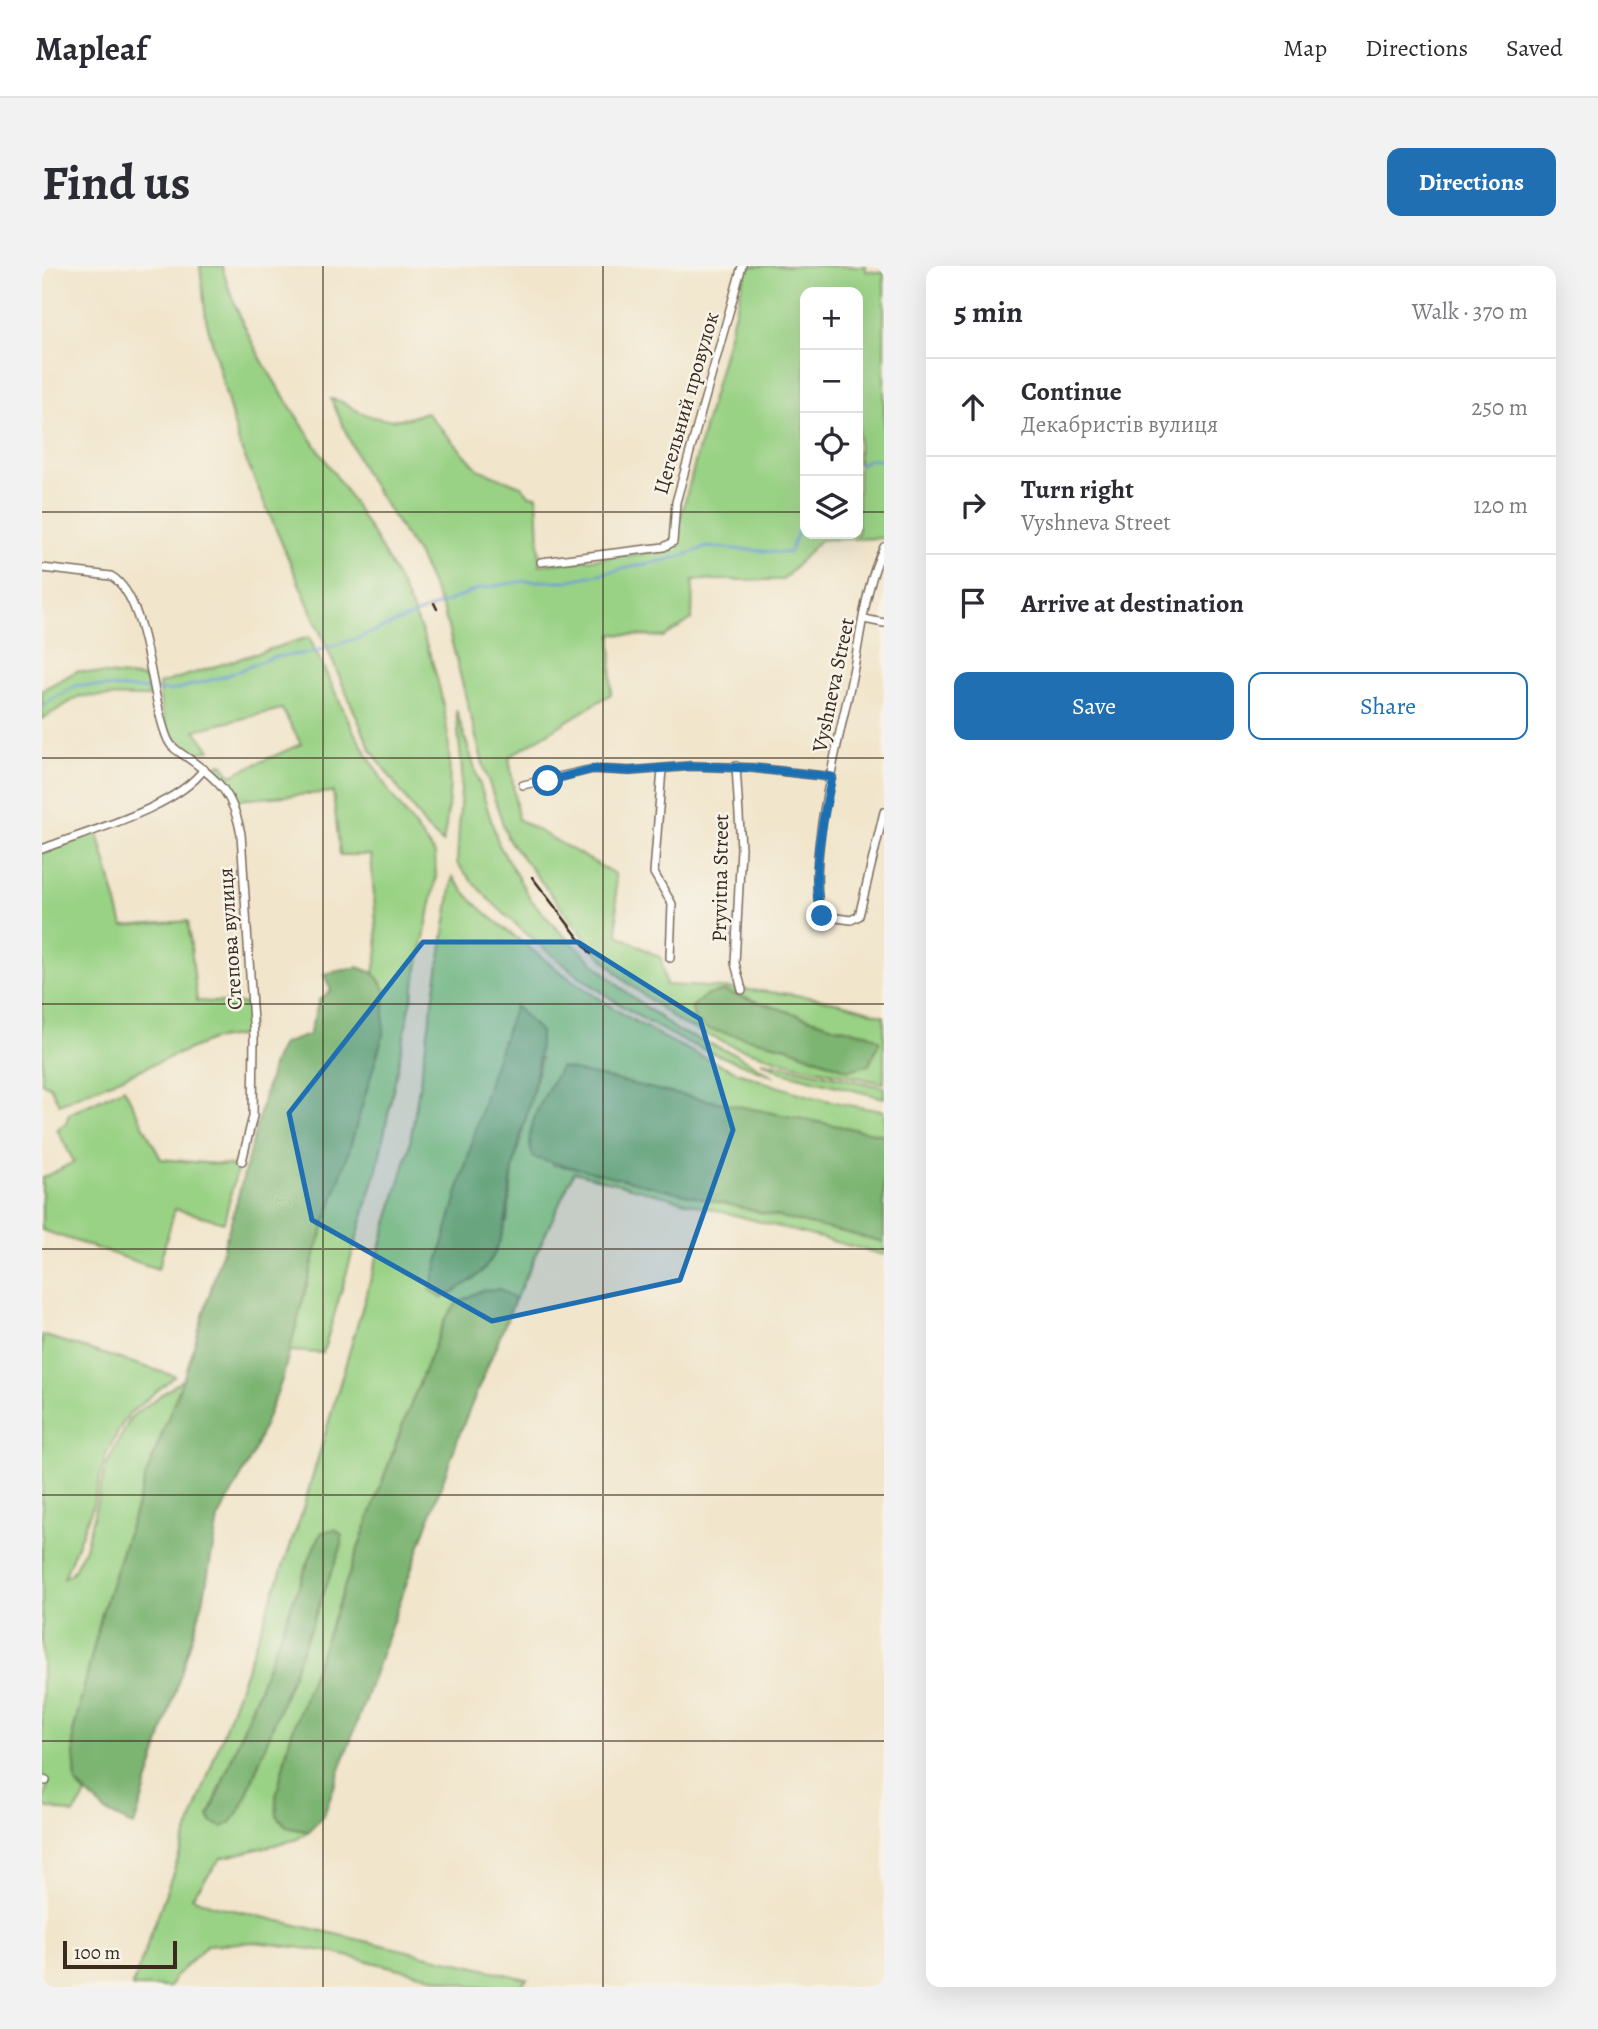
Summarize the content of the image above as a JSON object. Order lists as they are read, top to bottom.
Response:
{
  "streets": {
    "street": [
      "Цегельний провулок",
      "Vyshneva Street",
      "Pryvitna Street",
      "Степова вулиця"
    ]
  },
  "scale_bar": "100 m",
  "page": {
    "header": "Mapleaf",
    "nav": ["Map", "Directions", "Saved"],
    "buttons": [
      "Directions",
      ["Save", "Share"]
    ],
    "title": "Find us",
    "heading": ["5 min", "Walk · 370 m"],
    "map_buttons": ["+", "−"],
    "list": [
      ["Continue", "Декабристів вулиця", "250 m"],
      ["Turn right", "Vyshneva Street", "120 m"],
      "Arrive at destination"
    ],
    "scale": "100 m"
  }
}
